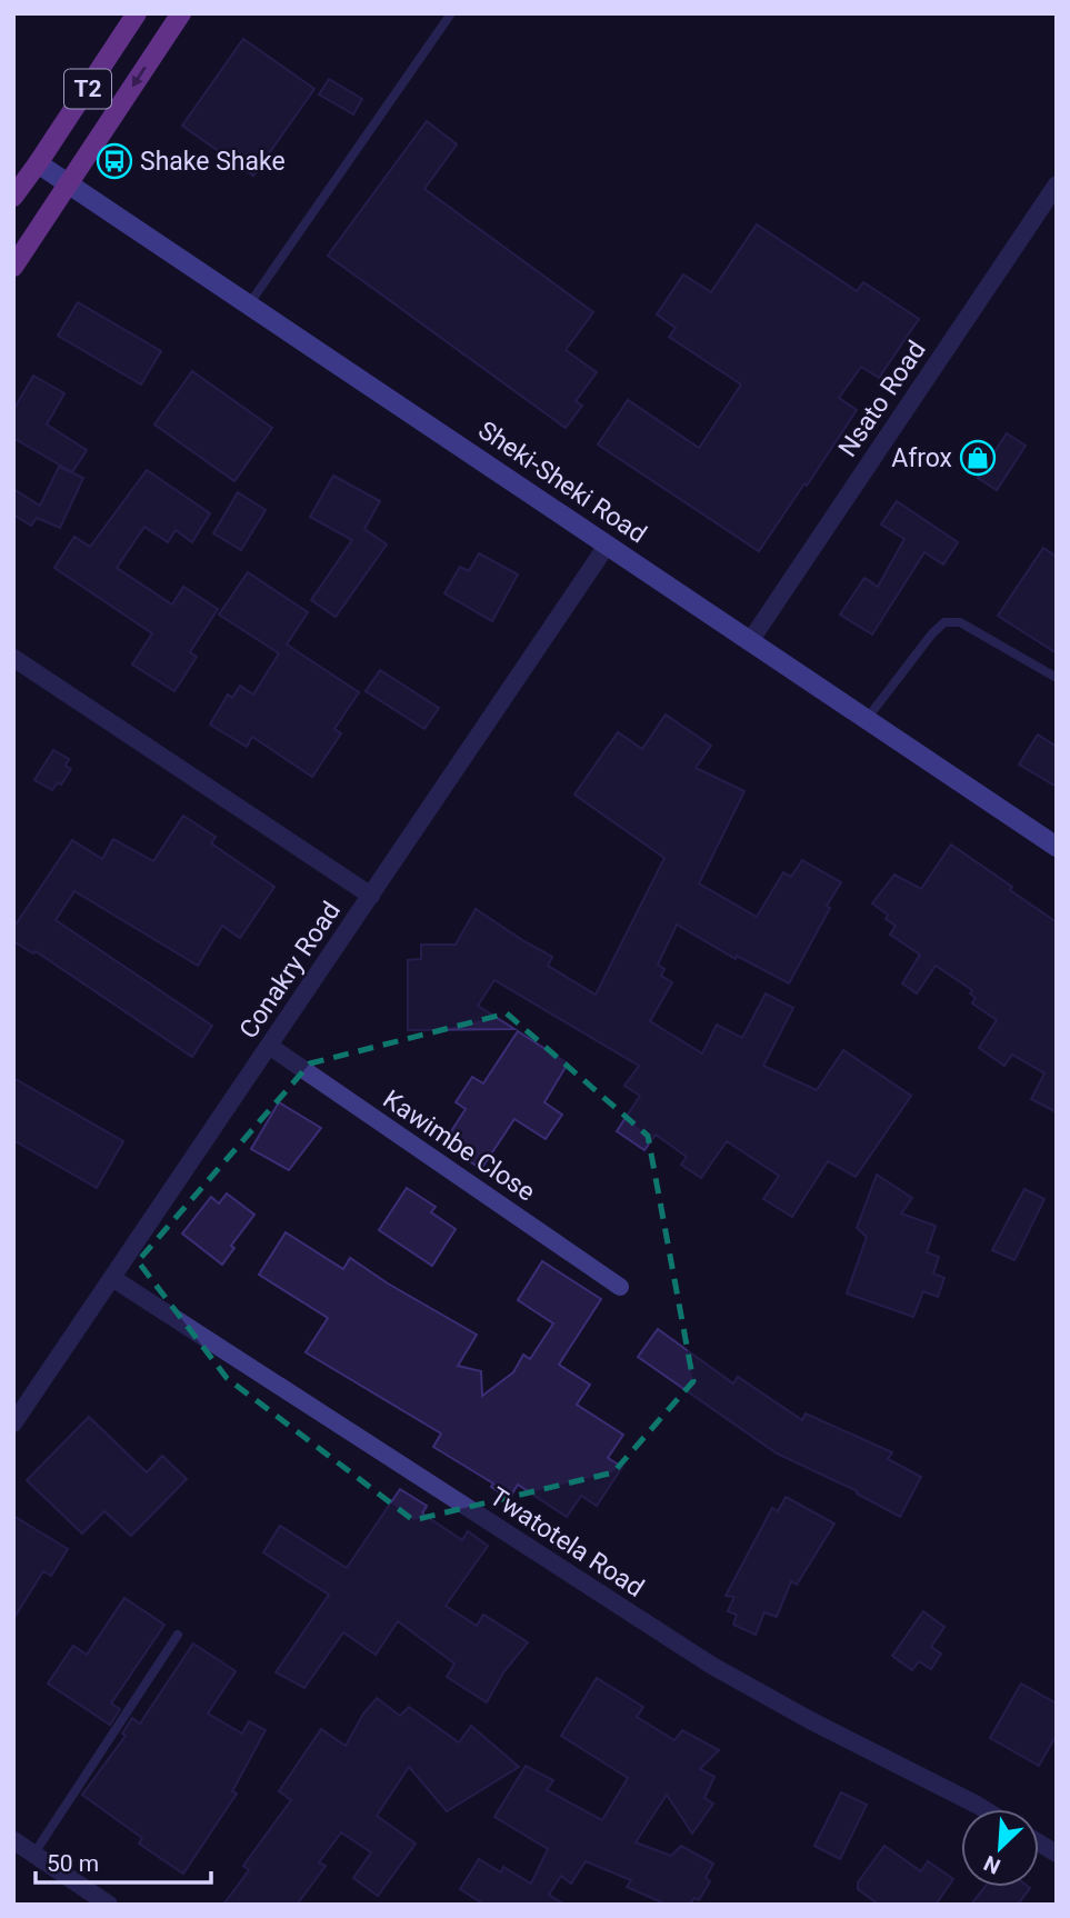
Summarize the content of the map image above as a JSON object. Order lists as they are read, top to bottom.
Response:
{
  "streets": {
    "main road": ["T2"],
    "street": [
      "Nsato Road",
      "Sheki-Sheki Road",
      "Conakry Road",
      "Kawimbe Close",
      "Twatotela Road"
    ]
  },
  "crossings": [
    ["T2", "Sheki-Sheki Road"],
    ["Nsato Road", "Sheki-Sheki Road"],
    ["Sheki-Sheki Road", "Conakry Road"],
    ["Conakry Road", "Kawimbe Close"],
    ["Conakry Road", "Twatotela Road"]
  ],
  "places": {
    "bus stop": ["Shake Shake"],
    "shop": ["Afrox"]
  },
  "scale_bar": "50 m",
  "north": "bottom left"
}
